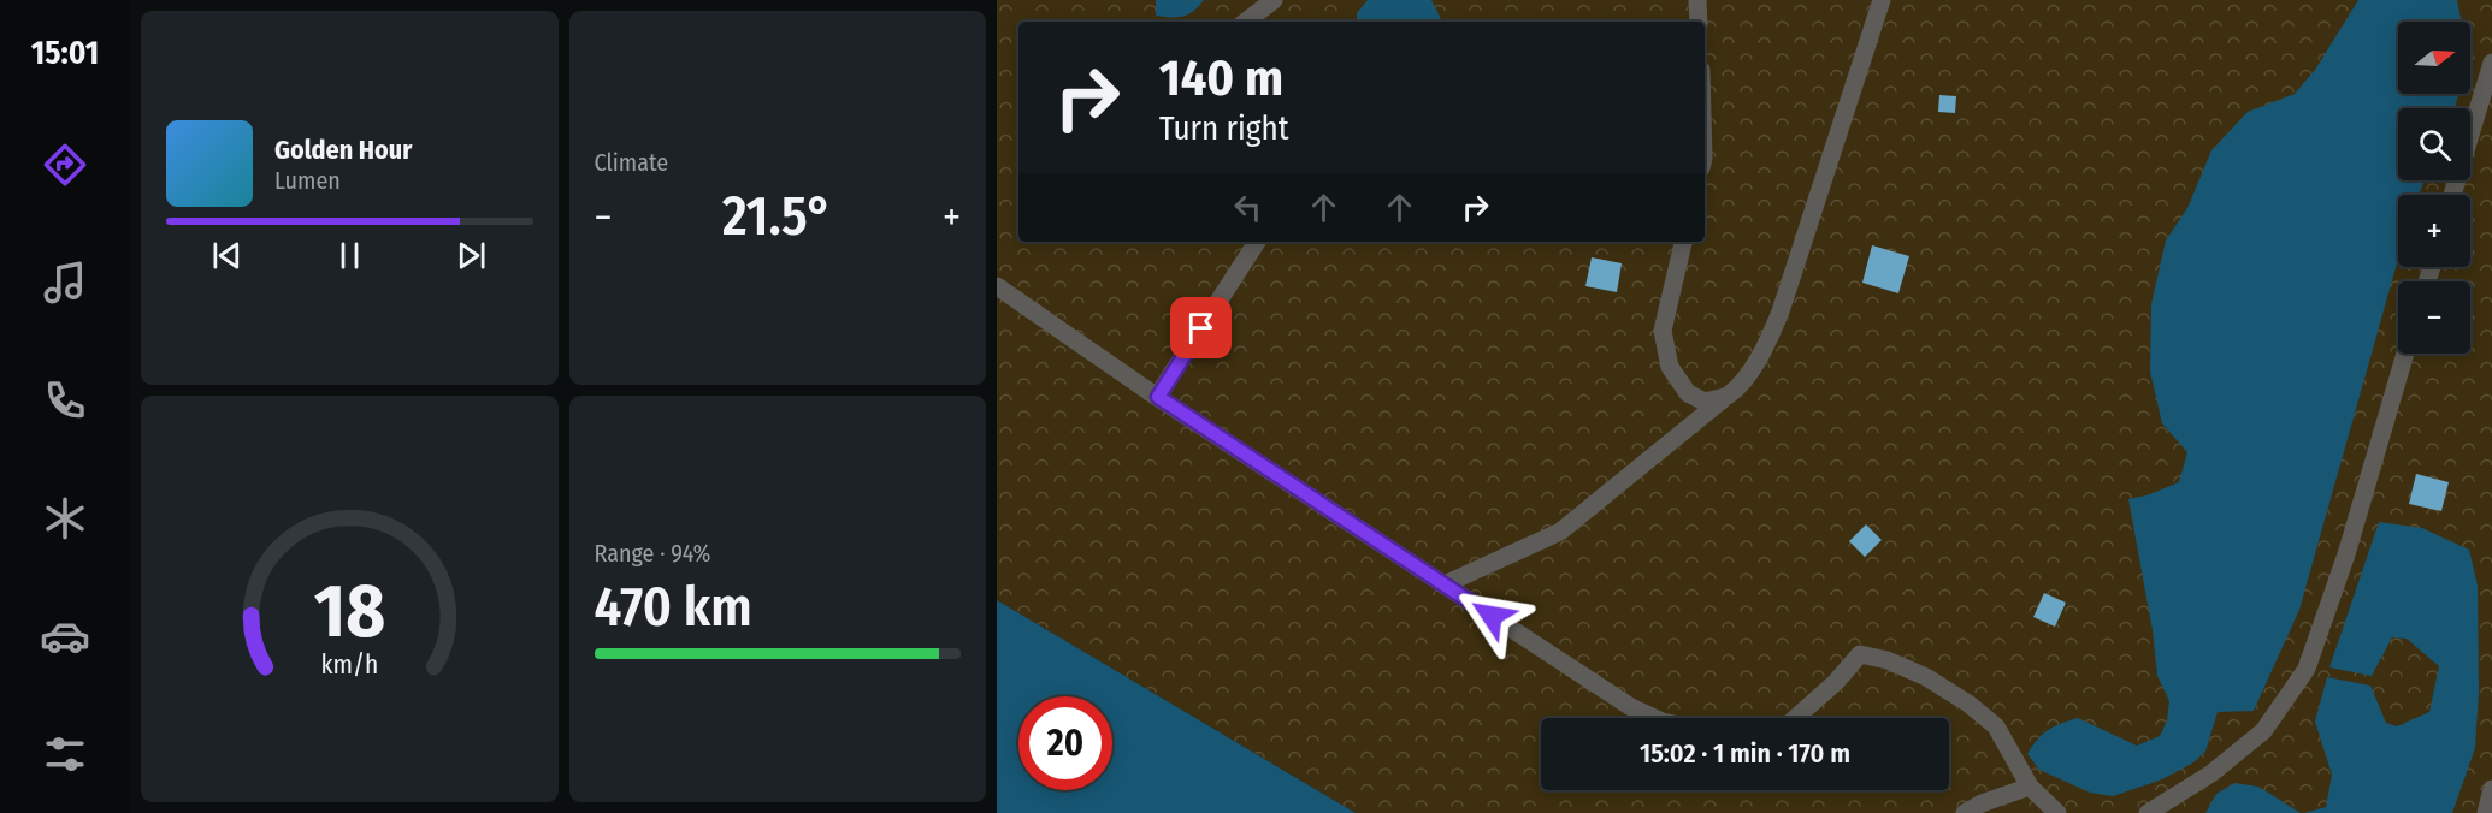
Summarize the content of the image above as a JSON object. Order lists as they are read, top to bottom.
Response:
{
  "north": "right",
  "page": {
    "tabs": "15:01",
    "tile": [
      "Climate",
      ["Range · 94%", "470 km"]
    ],
    "map_buttons": ["+", "−"],
    "turn": ["140 m", "Turn right"],
    "song": ["Golden Hour", "Lumen"],
    "heat": ["−", "21.5°", "+"],
    "limit": "20",
    "trip": "15:02 · 1 min · 170 m",
    "gauge": ["18", "km/h"]
  }
}
